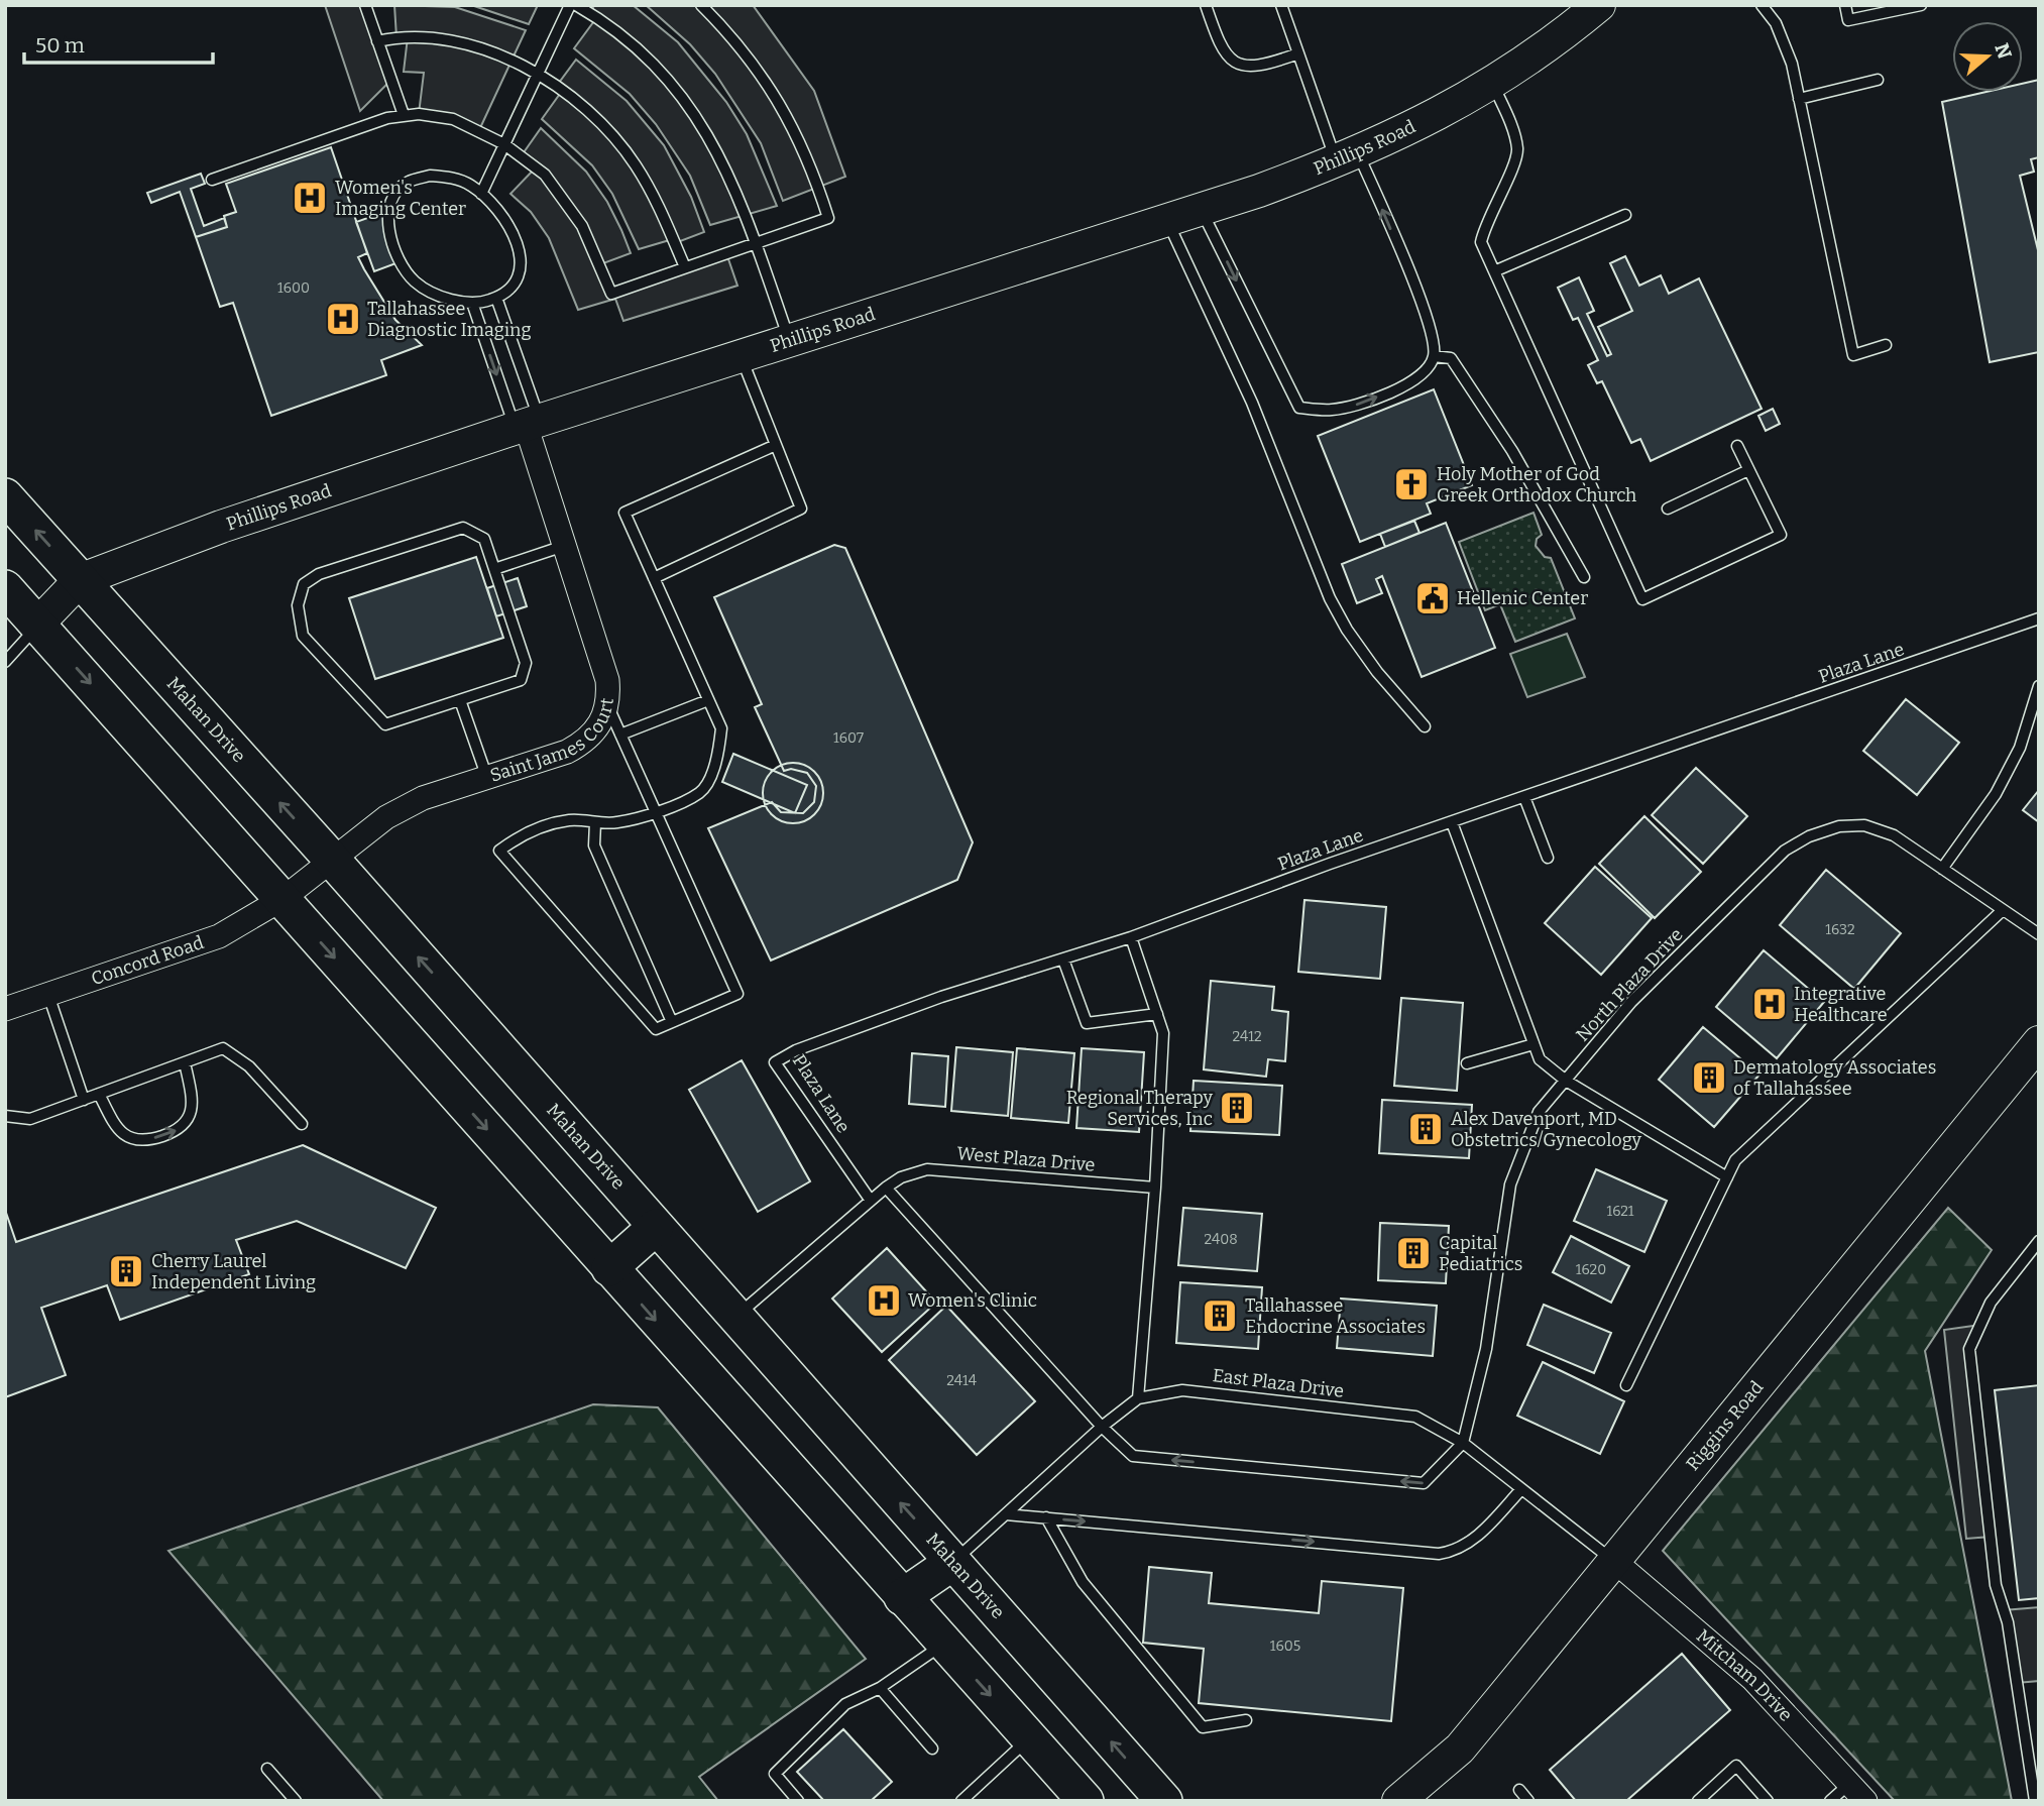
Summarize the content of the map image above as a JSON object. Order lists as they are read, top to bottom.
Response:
{
  "streets": {
    "main road": ["Mahan Drive"],
    "street": [
      "Phillips Road",
      "Saint James Court",
      "Concord Road",
      "Riggins Road",
      "Mitcham Drive"
    ],
    "lane": [
      "Plaza Lane",
      "North Plaza Drive",
      "West Plaza Drive",
      "East Plaza Drive"
    ]
  },
  "crossings": [
    ["Phillips Road", "Mahan Drive"],
    ["Phillips Road", "Saint James Court"],
    ["Plaza Lane", "West Plaza Drive"],
    ["Mahan Drive", "Saint James Court"],
    ["Mahan Drive", "West Plaza Drive"],
    ["Mahan Drive", "East Plaza Drive"],
    ["Saint James Court", "Concord Road"],
    ["North Plaza Drive", "East Plaza Drive"],
    ["East Plaza Drive", "Riggins Road"],
    ["East Plaza Drive", "Mitcham Drive"],
    ["Riggins Road", "Mitcham Drive"]
  ],
  "places": {
    "hospital": [
      "Women's Imaging Center",
      "Tallahassee Diagnostic Imaging",
      "Integrative Healthcare",
      "Women's Clinic"
    ],
    "church": ["Holy Mother of God Greek Orthodox Church"],
    "public building": ["Hellenic Center"],
    "building": [
      "Dermatology Associates of Tallahassee",
      "Regional Therapy Services, Inc",
      "Alex Davenport, MD Obstetrics/Gynecology",
      "Capital Pediatrics",
      "Cherry Laurel Independent Living",
      "Tallahassee Endocrine Associates"
    ]
  },
  "house_numbers": [
    "1600",
    "1607",
    "1632",
    "2412",
    "1621",
    "2408",
    "1620",
    "2414",
    "1605"
  ],
  "scale_bar": "50 m",
  "north": "right"
}
